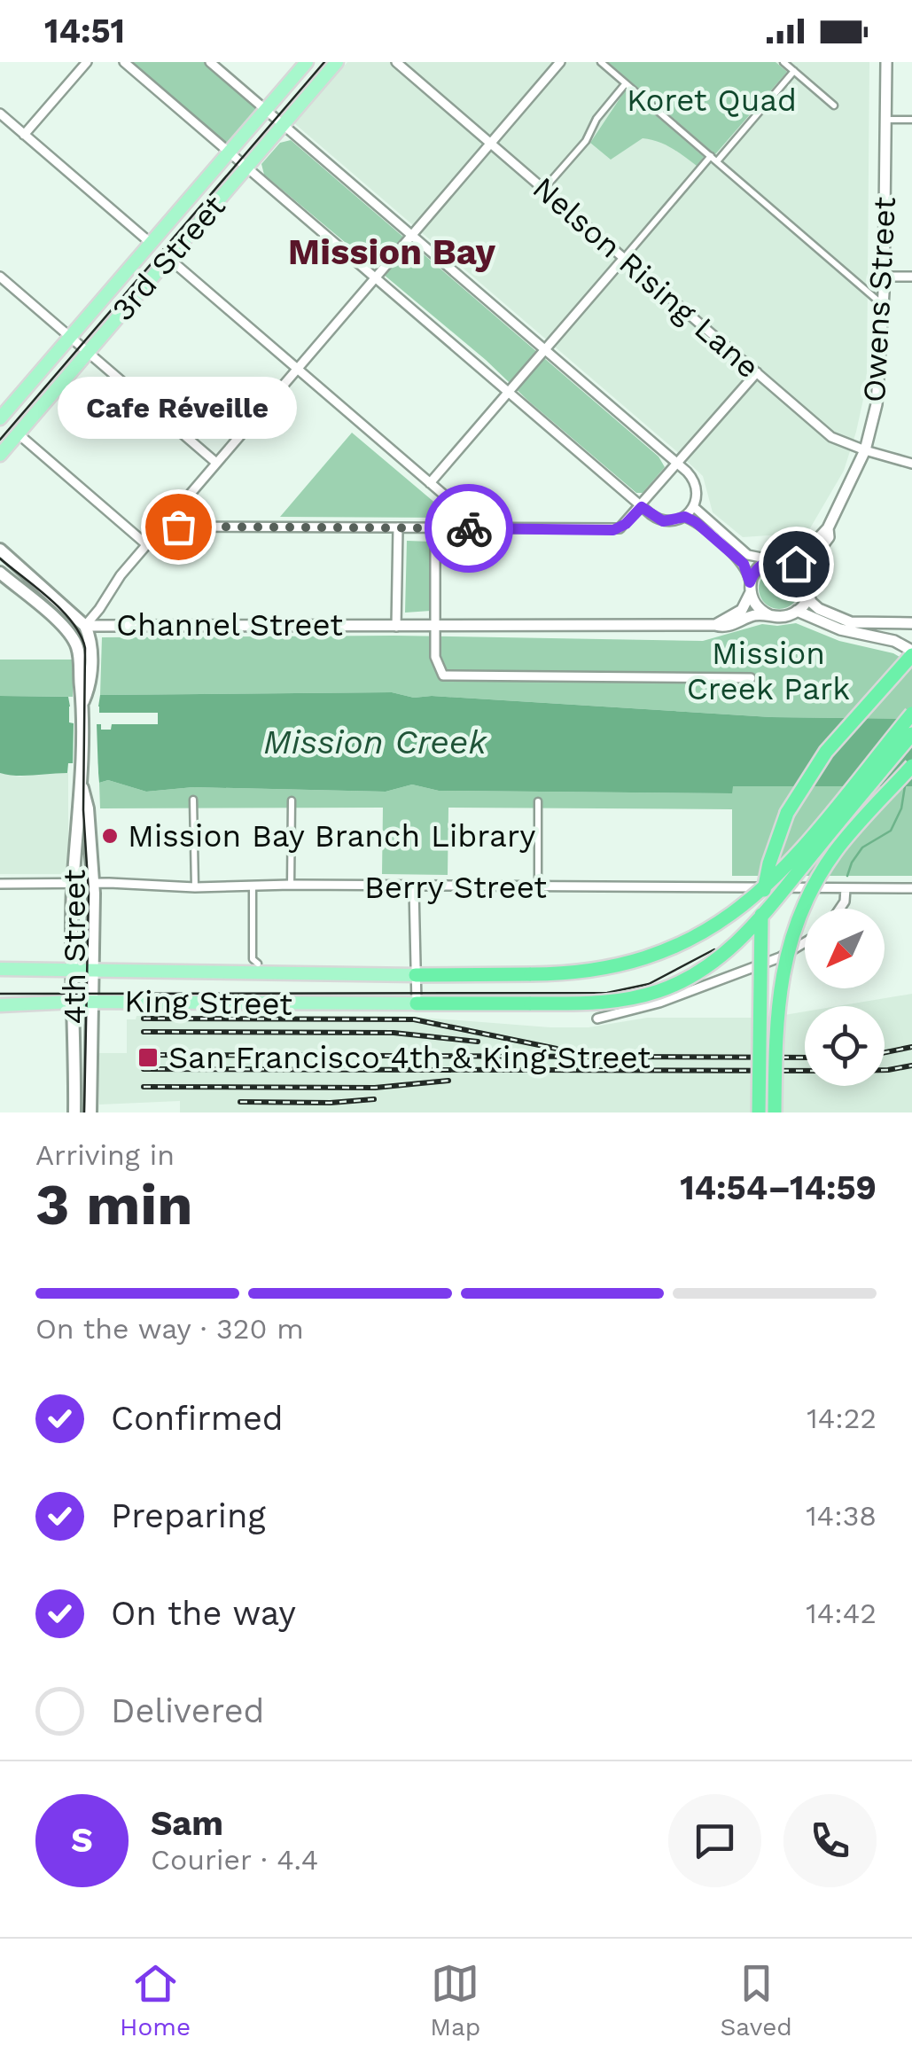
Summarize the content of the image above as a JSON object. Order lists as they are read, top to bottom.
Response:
{
  "streets": {
    "main road": [
      "3rd Street",
      "Channel Street",
      "4th Street",
      "King Street"
    ],
    "street": ["Nelson Rising Lane", "Owens Street", "Berry Street"]
  },
  "crossings": [
    ["Nelson Rising Lane", "Owens Street"],
    ["Owens Street", "Channel Street"],
    ["Channel Street", "4th Street"],
    ["Berry Street", "4th Street"],
    ["4th Street", "King Street"]
  ],
  "districts": ["Mission Bay"],
  "water": ["Mission Creek"],
  "parks": ["Koret Quad", "Mission Creek Park"],
  "places": {
    "other": ["Cafe Réveille", "Mission Bay Branch Library"],
    "transit": ["San Francisco 4th & King Street"]
  },
  "north": "bottom left",
  "page": {
    "status": "14:51",
    "bubble": "Cafe Réveille",
    "heading": ["3 min", "Arriving in", "14:54–14:59"],
    "panel": ["Sam", "Courier · 4.4"],
    "bar": "On the way · 320 m",
    "list": [
      ["Confirmed", "14:22"],
      ["Preparing", "14:38"],
      ["On the way", "14:42"],
      "Delivered"
    ],
    "round": "S",
    "tabs": ["Home", "Map", "Saved"]
  }
}
